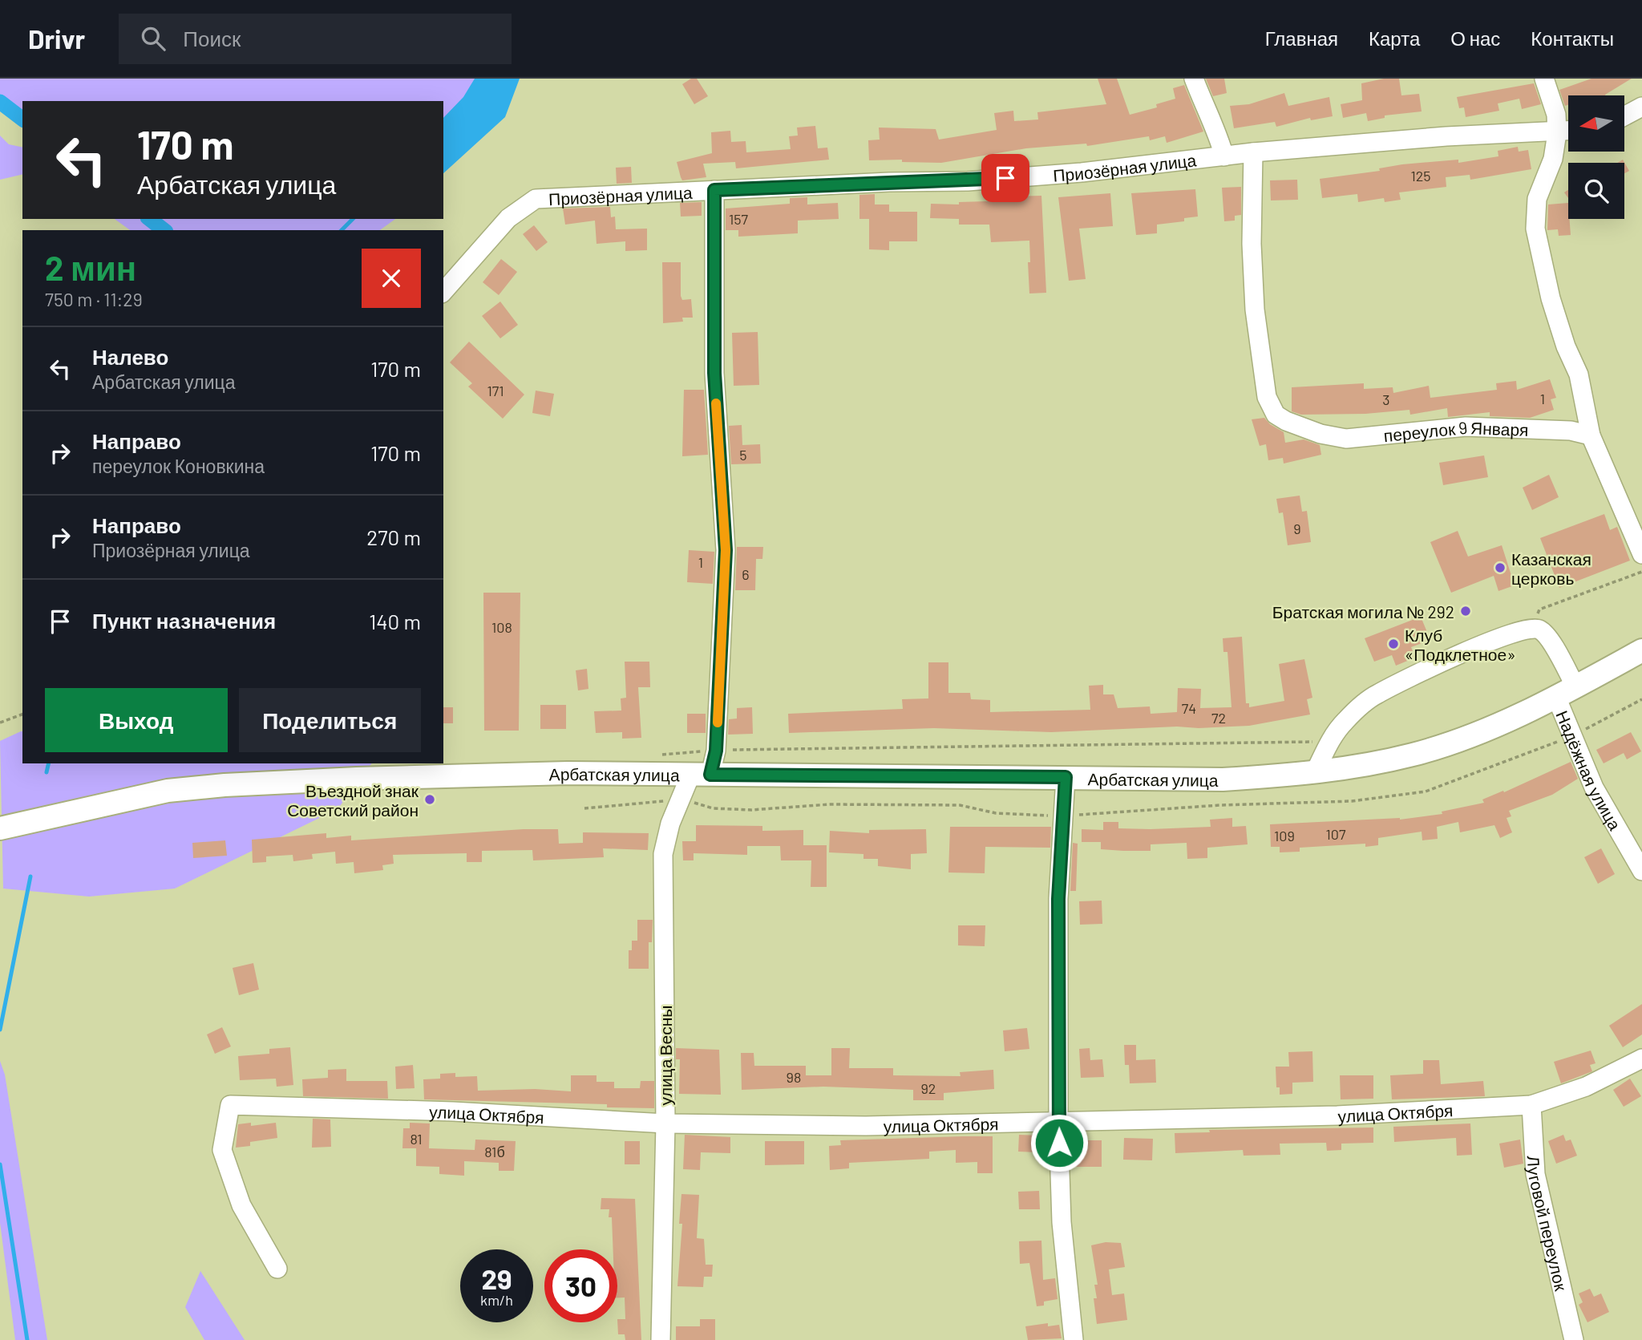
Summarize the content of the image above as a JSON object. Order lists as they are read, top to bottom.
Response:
{
  "streets": {
    "main road": ["Арбатская улица"],
    "street": [
      "Приозёрная улица",
      "переулок 9 Января",
      "Надёжная улица",
      "улица Весны",
      "улица Октября",
      "Луговой переулок"
    ]
  },
  "crossings": [
    ["Приозёрная улица", "переулок 9 Января"],
    ["Приозёрная улица", "улица Весны"],
    ["Надёжная улица", "Арбатская улица"],
    ["Арбатская улица", "улица Весны"],
    ["улица Весны", "улица Октября"],
    ["улица Октября", "Луговой переулок"]
  ],
  "places": [
    "Казанская церковь",
    "Братская могила № 292",
    "Клуб «Подклетное»",
    "Въездной знак Советский район"
  ],
  "house_numbers": [
    "125",
    "157",
    "171",
    "1",
    "3",
    "5",
    "9",
    "1",
    "6",
    "108",
    "74",
    "72",
    "107",
    "109",
    "98",
    "92",
    "81",
    "81б"
  ],
  "north": "left",
  "page": {
    "header": "Drivr",
    "search": "Поиск",
    "nav": [
      "Главная",
      "Карта",
      "О нас",
      "Контакты"
    ],
    "turn": ["170 m", "Арбатская улица"],
    "heading": ["2 мин", "750 m · 11:29"],
    "list": [
      {
        "name": "Налево",
        "note": "Арбатская улица",
        "value": "170 m"
      },
      {
        "name": "Направо",
        "note": "переулок Коновкина",
        "value": "170 m"
      },
      {
        "name": "Направо",
        "note": "Приозёрная улица",
        "value": "270 m"
      },
      {
        "name": "Пункт назначения",
        "value": "140 m"
      }
    ],
    "buttons": ["Выход", "Поделиться"],
    "speed": "29 km/h",
    "limit": "30"
  }
}
